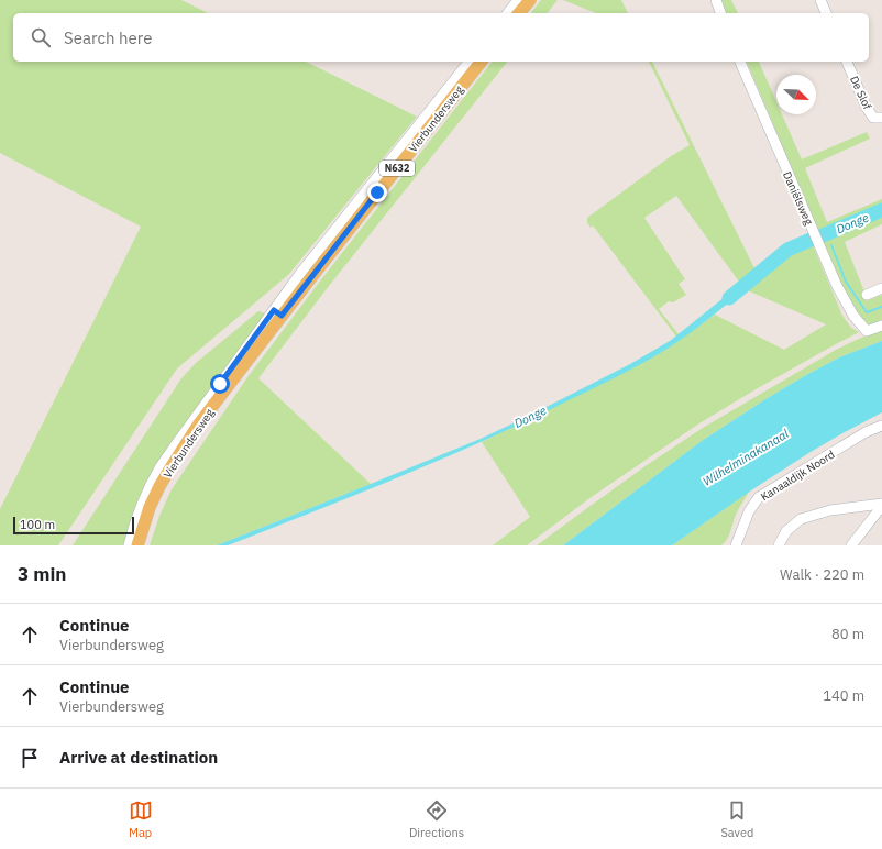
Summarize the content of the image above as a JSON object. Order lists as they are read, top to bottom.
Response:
{
  "streets": {
    "main road": ["Vierbundersweg", "N632"],
    "street": ["De Slof", "Daniëlsweg", "Kanaaldijk Noord"]
  },
  "water": ["Donge", "Wilhelminakanaal"],
  "scale_bar": "100 m",
  "north": "bottom right",
  "page": {
    "search": "Search here",
    "scale": "100 m",
    "heading": ["3 min", "Walk · 220 m"],
    "list": [
      ["Continue", "Vierbundersweg", "80 m"],
      ["Continue", "Vierbundersweg", "140 m"],
      "Arrive at destination"
    ],
    "nav": ["Map", "Directions", "Saved"]
  }
}
